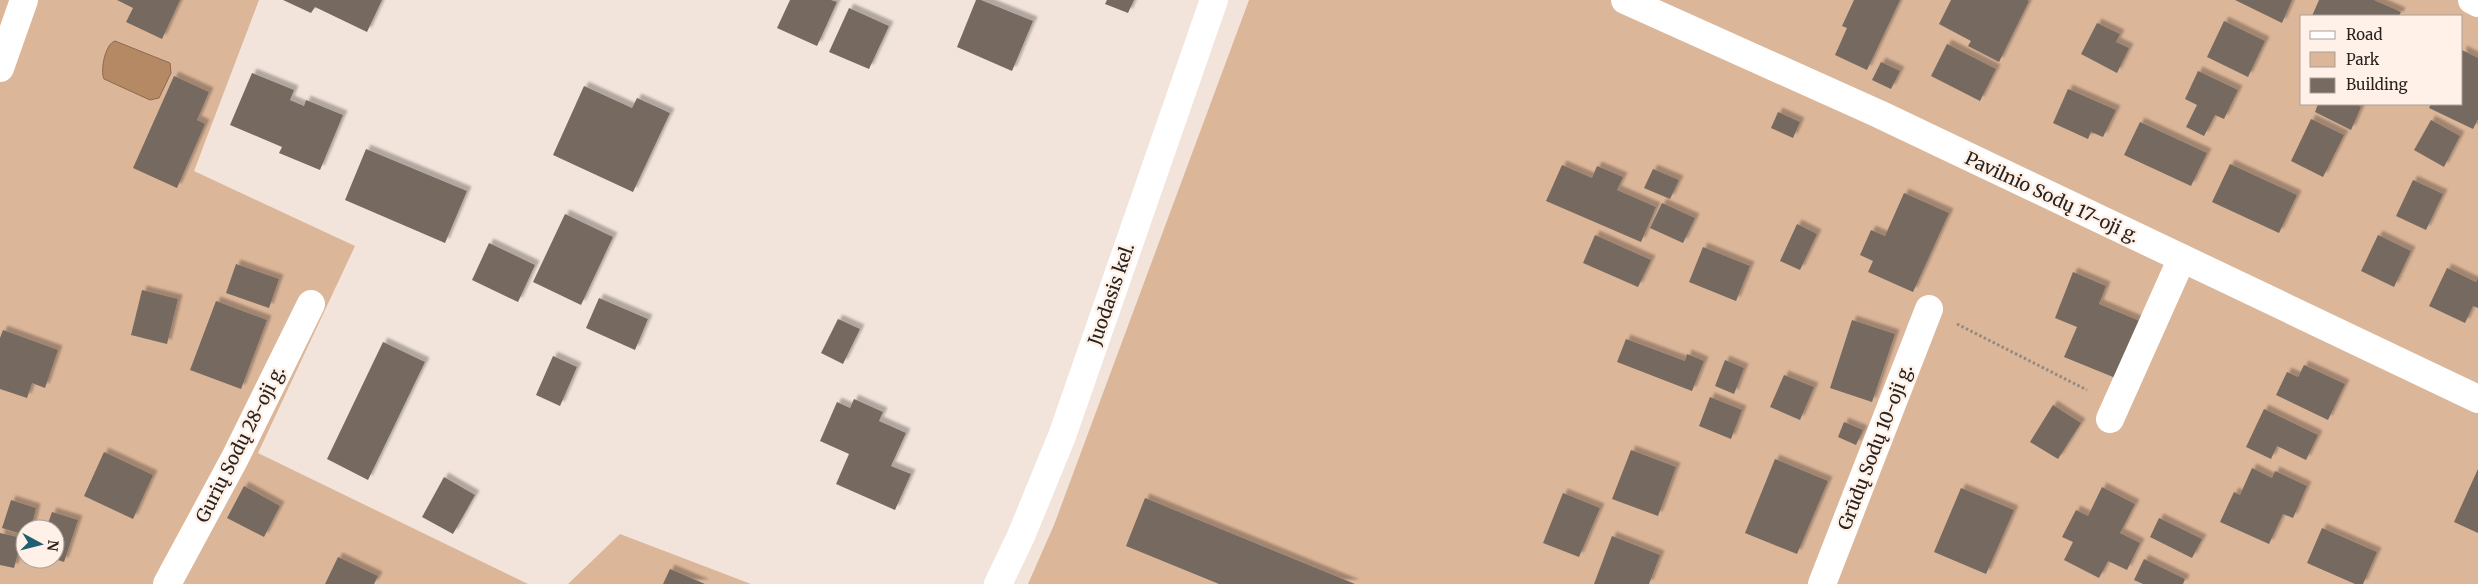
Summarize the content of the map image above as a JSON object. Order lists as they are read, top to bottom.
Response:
{
  "streets": {
    "street": [
      "Pavilnio Sodų 17-oji g.",
      "Juodasis kel.",
      "Gurių Sodų 28-oji g.",
      "Grūdų Sodų 10-oji g."
    ]
  },
  "legend": ["Road", "Park", "Building"],
  "north": "right"
}
